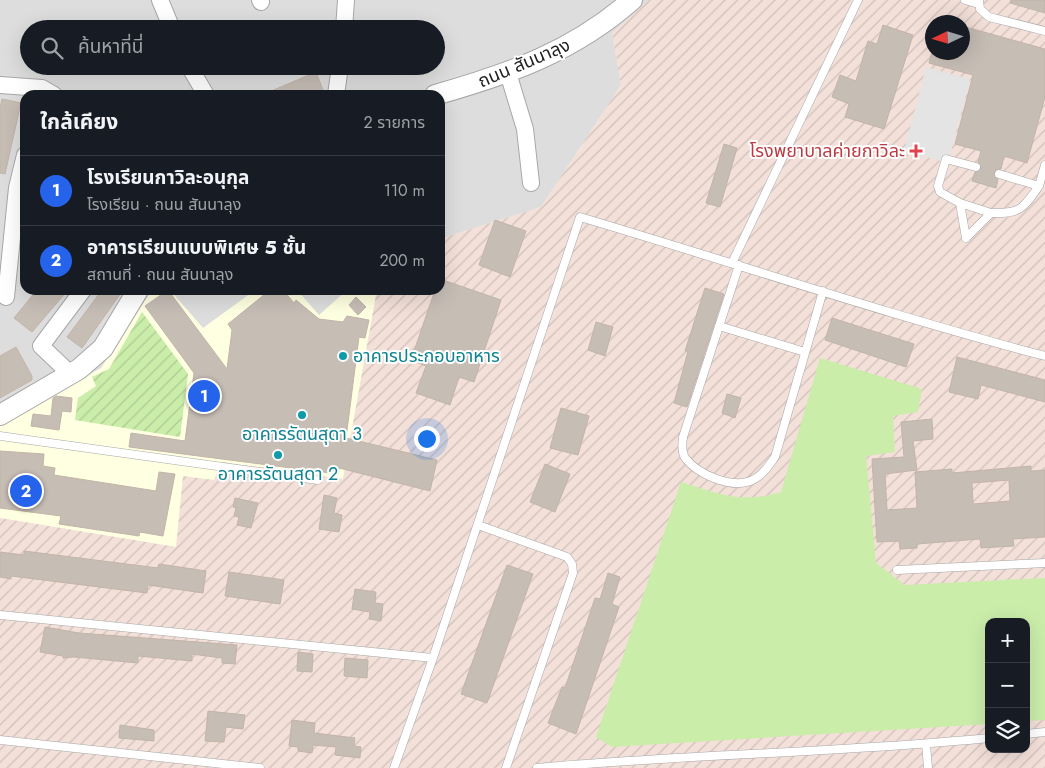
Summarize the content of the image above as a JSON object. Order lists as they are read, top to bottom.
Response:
{
  "streets": {
    "street": ["ถนน สันนาลุง"]
  },
  "places": {
    "health": ["โรงพยาบาลค่ายกาวิละ"],
    "other": ["อาคารประกอบอาหาร", "อาคารรัตนสุดา 3", "อาคารรัตนสุดา 2"]
  },
  "north": "left",
  "page": {
    "search": "ค้นหาที่นี่",
    "heading": ["ใกล้เคียง", "2 รายการ"],
    "list": [
      {
        "mark": "1",
        "name": "โรงเรียนกาวิละอนุกุล",
        "note": "โรงเรียน · ถนน สันนาลุง",
        "value": "110 m"
      },
      {
        "mark": "2",
        "name": "อาคารเรียนแบบพิเศษ 5 ชั้น",
        "note": "สถานที่ · ถนน สันนาลุง",
        "value": "200 m"
      }
    ],
    "pins": ["1", "2"],
    "map_buttons": ["+", "−"]
  }
}
